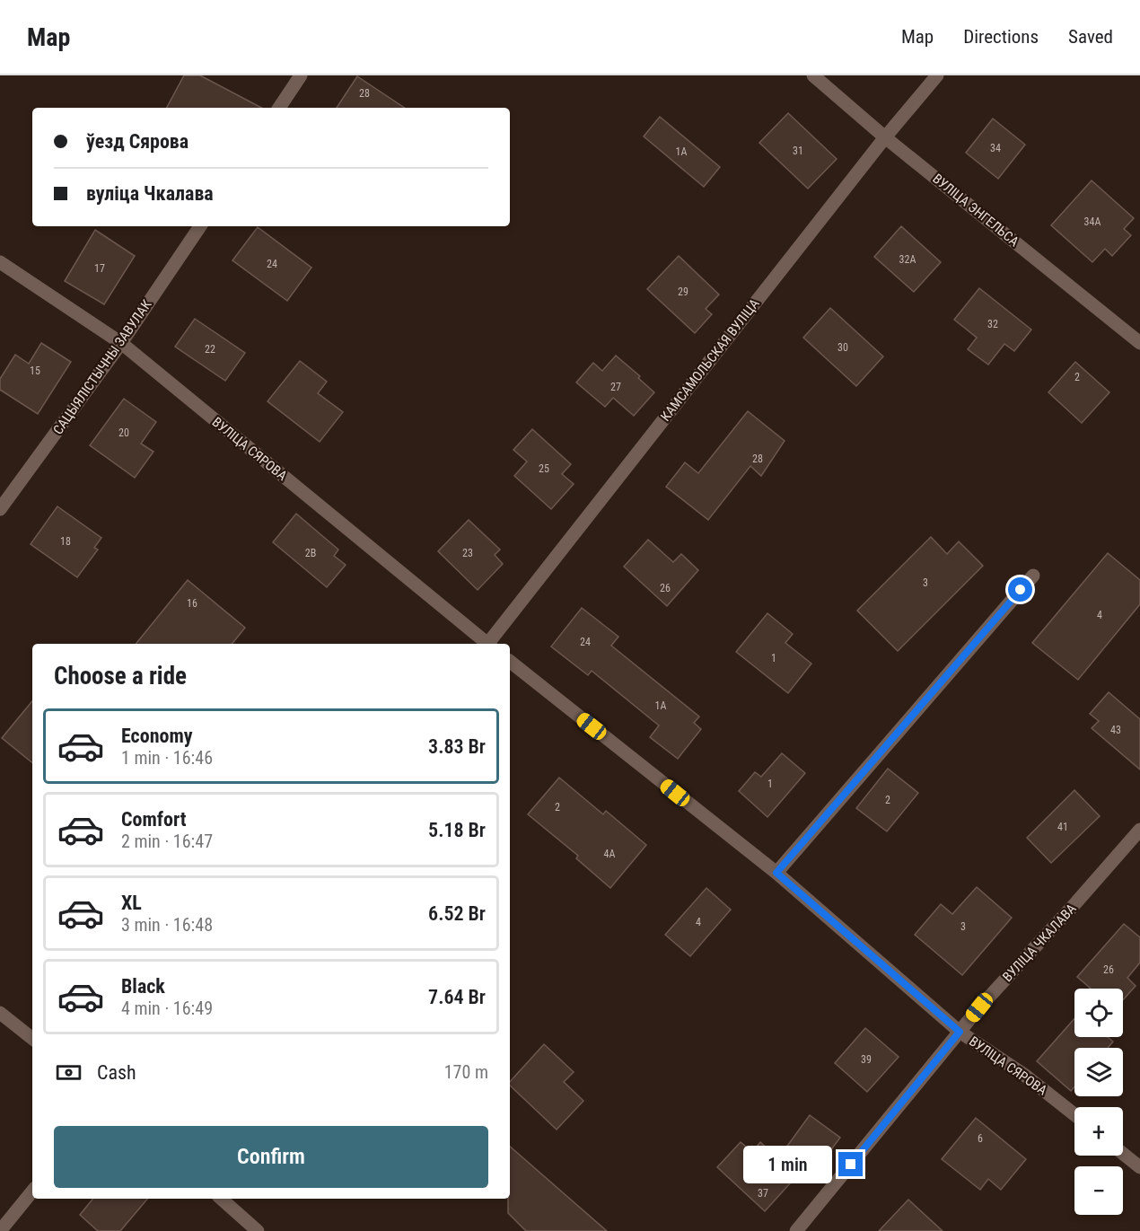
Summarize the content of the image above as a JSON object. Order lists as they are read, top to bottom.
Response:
{
  "streets": {
    "street": [
      "ВУЛІЦА ЭНГЕЛЬСА",
      "КАМСАМОЛЬСКАЯ ВУЛІЦА",
      "САЦЫЯЛІСТЫЧНЫ ЗАВУЛАК",
      "ВУЛІЦА СЯРОВА",
      "ВУЛІЦА ЧКАЛАВА"
    ]
  },
  "crossings": [
    ["ВУЛІЦА ЭНГЕЛЬСА", "КАМСАМОЛЬСКАЯ ВУЛІЦА"],
    ["САЦЫЯЛІСТЫЧНЫ ЗАВУЛАК", "ВУЛІЦА СЯРОВА"],
    ["ВУЛІЦА СЯРОВА", "ВУЛІЦА ЧКАЛАВА"]
  ],
  "house_numbers": [
    "28",
    "34",
    "31",
    "1А",
    "34А",
    "32А",
    "24",
    "17",
    "29",
    "32",
    "30",
    "22",
    "15",
    "2",
    "27",
    "20",
    "28",
    "25",
    "18",
    "2В",
    "23",
    "3",
    "26",
    "16",
    "4",
    "24",
    "1",
    "1А",
    "43",
    "1",
    "2",
    "2",
    "41",
    "4А",
    "4",
    "3",
    "26",
    "39",
    "6",
    "37"
  ],
  "page": {
    "header": "Map",
    "nav": ["Map", "Directions", "Saved"],
    "banner": ["ўезд Сярова", "вуліца Чкалава"],
    "heading": "Choose a ride",
    "list": [
      {
        "name": "Economy",
        "note": "1 min · 16:46",
        "value": "3.83 Br"
      },
      {
        "name": "Comfort",
        "note": "2 min · 16:47",
        "value": "5.18 Br"
      },
      {
        "name": "XL",
        "note": "3 min · 16:48",
        "value": "6.52 Br"
      },
      {
        "name": "Black",
        "note": "4 min · 16:49",
        "value": "7.64 Br"
      }
    ],
    "map_buttons": ["+", "−"],
    "pay": ["Cash", "170 m"],
    "buttons": "Confirm",
    "bubble": "1 min"
  }
}
